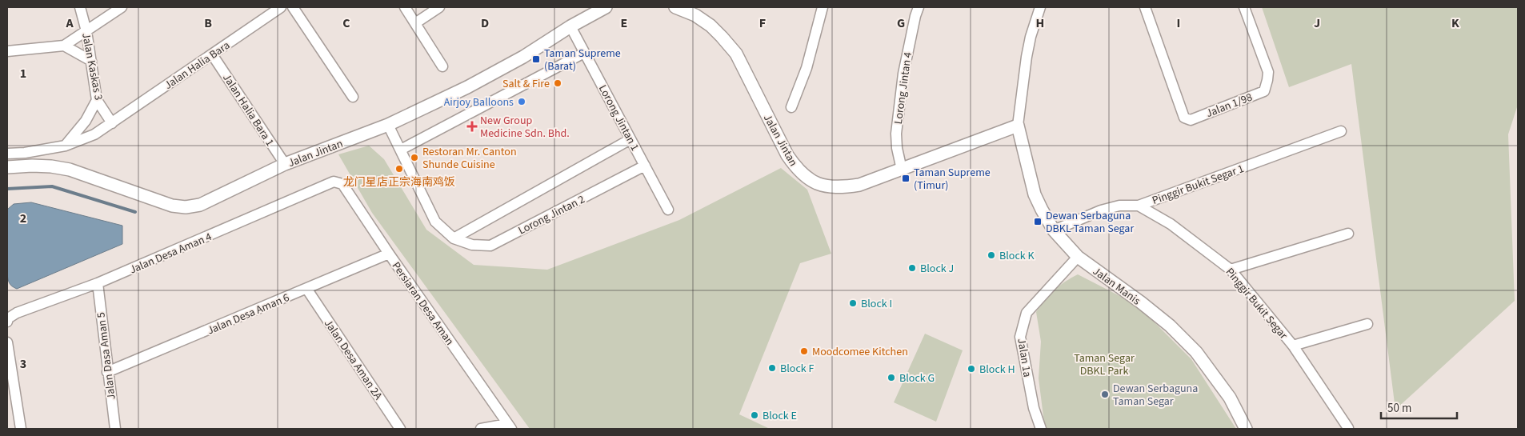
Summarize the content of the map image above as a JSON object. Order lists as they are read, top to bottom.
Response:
{
  "streets": {
    "street": [
      "Jalan Halia Bara",
      "Jalan Kaskas 3",
      "Lorong Jintan 4",
      "Jalan 1/98",
      "Jalan Halia Bara 1",
      "Lorong Jintan 1",
      "Jalan Jintan",
      "Pinggir Bukit Segar 1",
      "Lorong Jintan 2",
      "Jalan Desa Aman 4",
      "Jalan Manis",
      "Persiaran Desa Aman",
      "Pinggir Bukit Segar",
      "Jalan Desa Aman 6",
      "Jalan Dasa Aman 5",
      "Jalan 1a",
      "Jalan Desa Aman 2A"
    ]
  },
  "crossings": [
    ["Jalan Halia Bara", "Jalan Kaskas 3"],
    ["Jalan Halia Bara", "Jalan Halia Bara 1"],
    ["Lorong Jintan 4", "Jalan Jintan"],
    ["Jalan Halia Bara 1", "Jalan Jintan"],
    ["Lorong Jintan 1", "Jalan Jintan"],
    ["Lorong Jintan 1", "Lorong Jintan 2"],
    ["Jalan Jintan", "Lorong Jintan 2"],
    ["Jalan Jintan", "Jalan Manis"],
    ["Pinggir Bukit Segar 1", "Jalan Manis"],
    ["Pinggir Bukit Segar 1", "Pinggir Bukit Segar"],
    ["Jalan Desa Aman 4", "Persiaran Desa Aman"],
    ["Jalan Desa Aman 4", "Jalan Dasa Aman 5"],
    ["Jalan Manis", "Jalan 1a"],
    ["Persiaran Desa Aman", "Jalan Desa Aman 6"],
    ["Jalan Desa Aman 6", "Jalan Dasa Aman 5"],
    ["Jalan Desa Aman 6", "Jalan Desa Aman 2A"]
  ],
  "parks": ["Taman Segar DBKL Park"],
  "places": {
    "transit": ["Taman Supreme (Barat)", "Taman Supreme (Timur)", "Dewan Serbaguna DBKL Taman Segar"],
    "other": [
      "Salt & Fire",
      "Airjoy Balloons",
      "Restoran Mr. Canton Shunde Cuisine",
      "龙门星店正宗海南鸡饭",
      "Block K",
      "Block J",
      "Block I",
      "Moodcomee Kitchen",
      "Block F",
      "Block H",
      "Block G",
      "Dewan Serbaguna Taman Segar",
      "Block E"
    ],
    "health": ["New Group Medicine Sdn. Bhd."]
  },
  "scale_bar": "50 m",
  "grid": {
    "columns": [
      "A",
      "B",
      "C",
      "D",
      "E",
      "F",
      "G",
      "H",
      "I",
      "J",
      "K"
    ],
    "rows": ["1", "2", "3"]
  }
}
